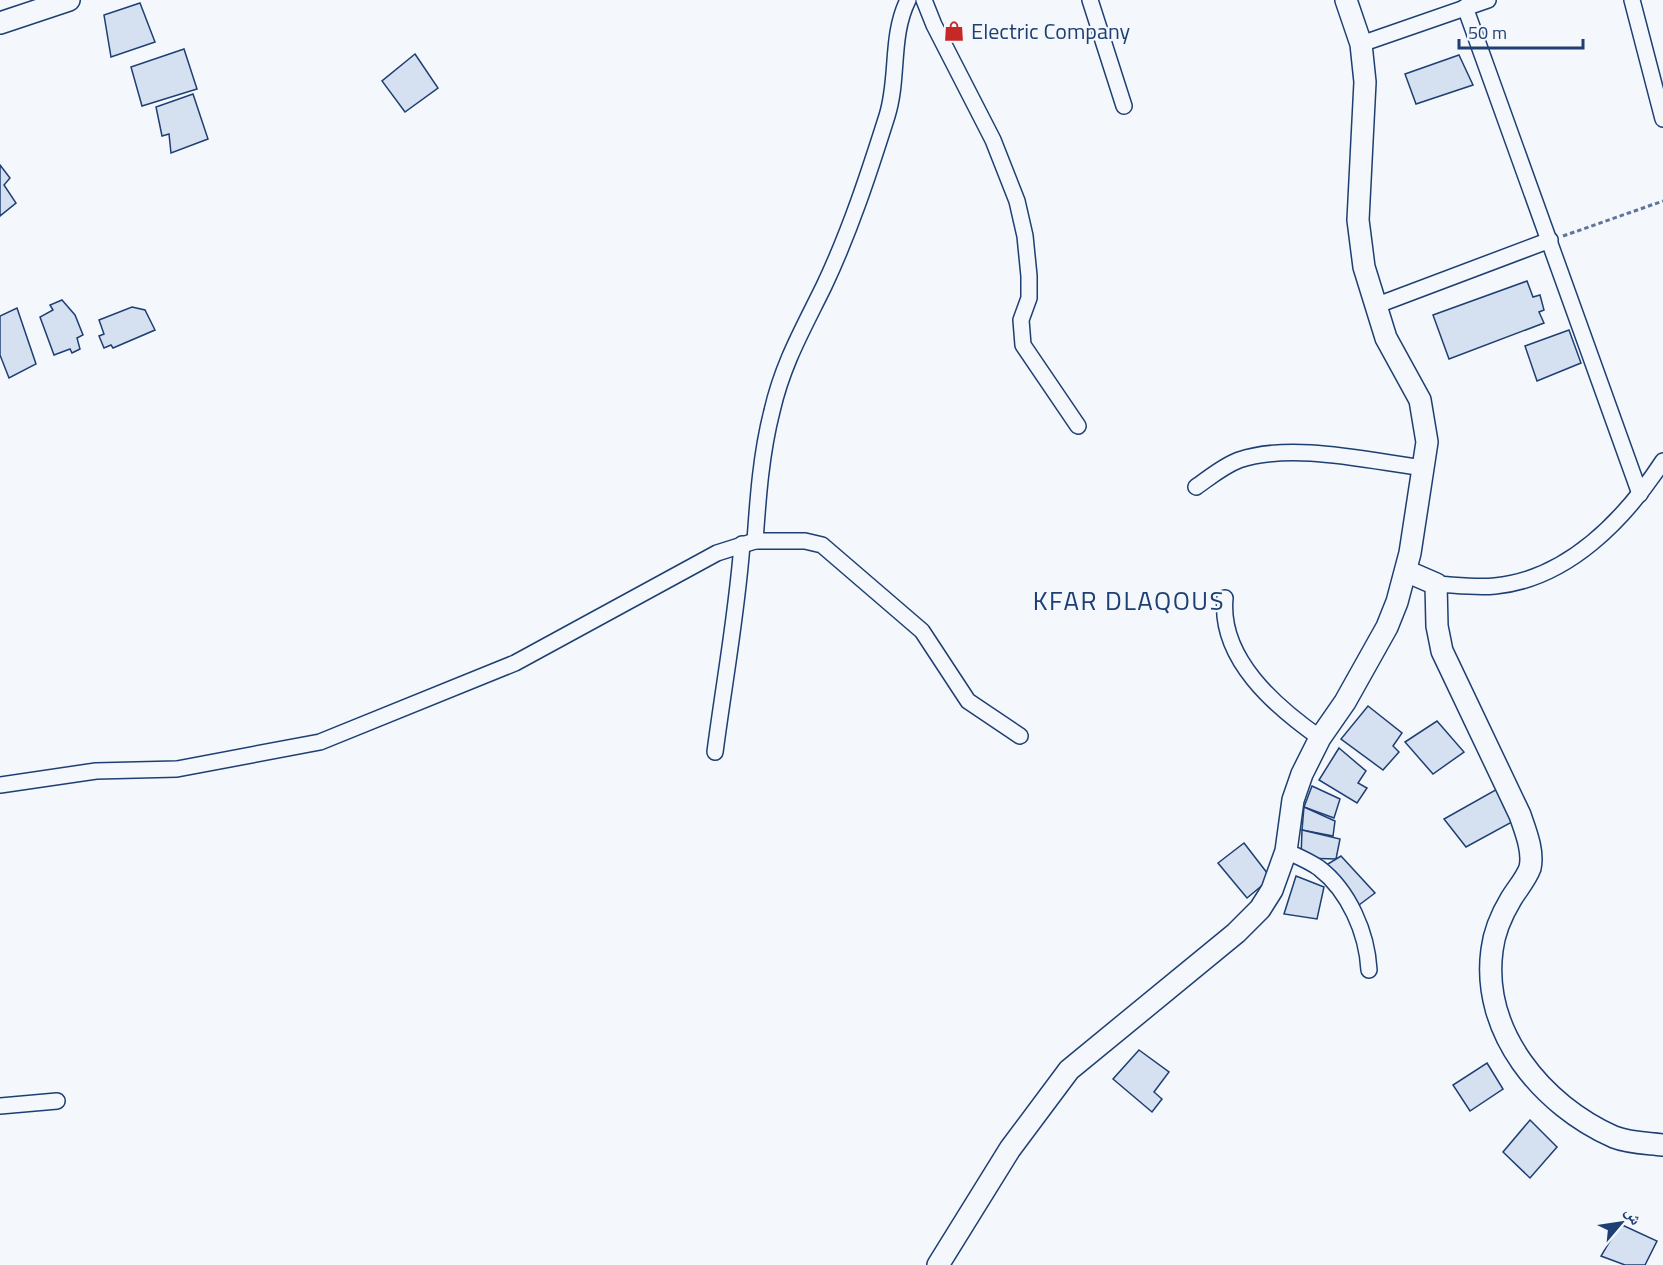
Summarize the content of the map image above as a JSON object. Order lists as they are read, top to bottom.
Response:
{
  "districts": ["KFAR DLAQOUS"],
  "places": {
    "shop": ["Electric Company"]
  },
  "scale_bar": "50 m",
  "north": "top right"
}
